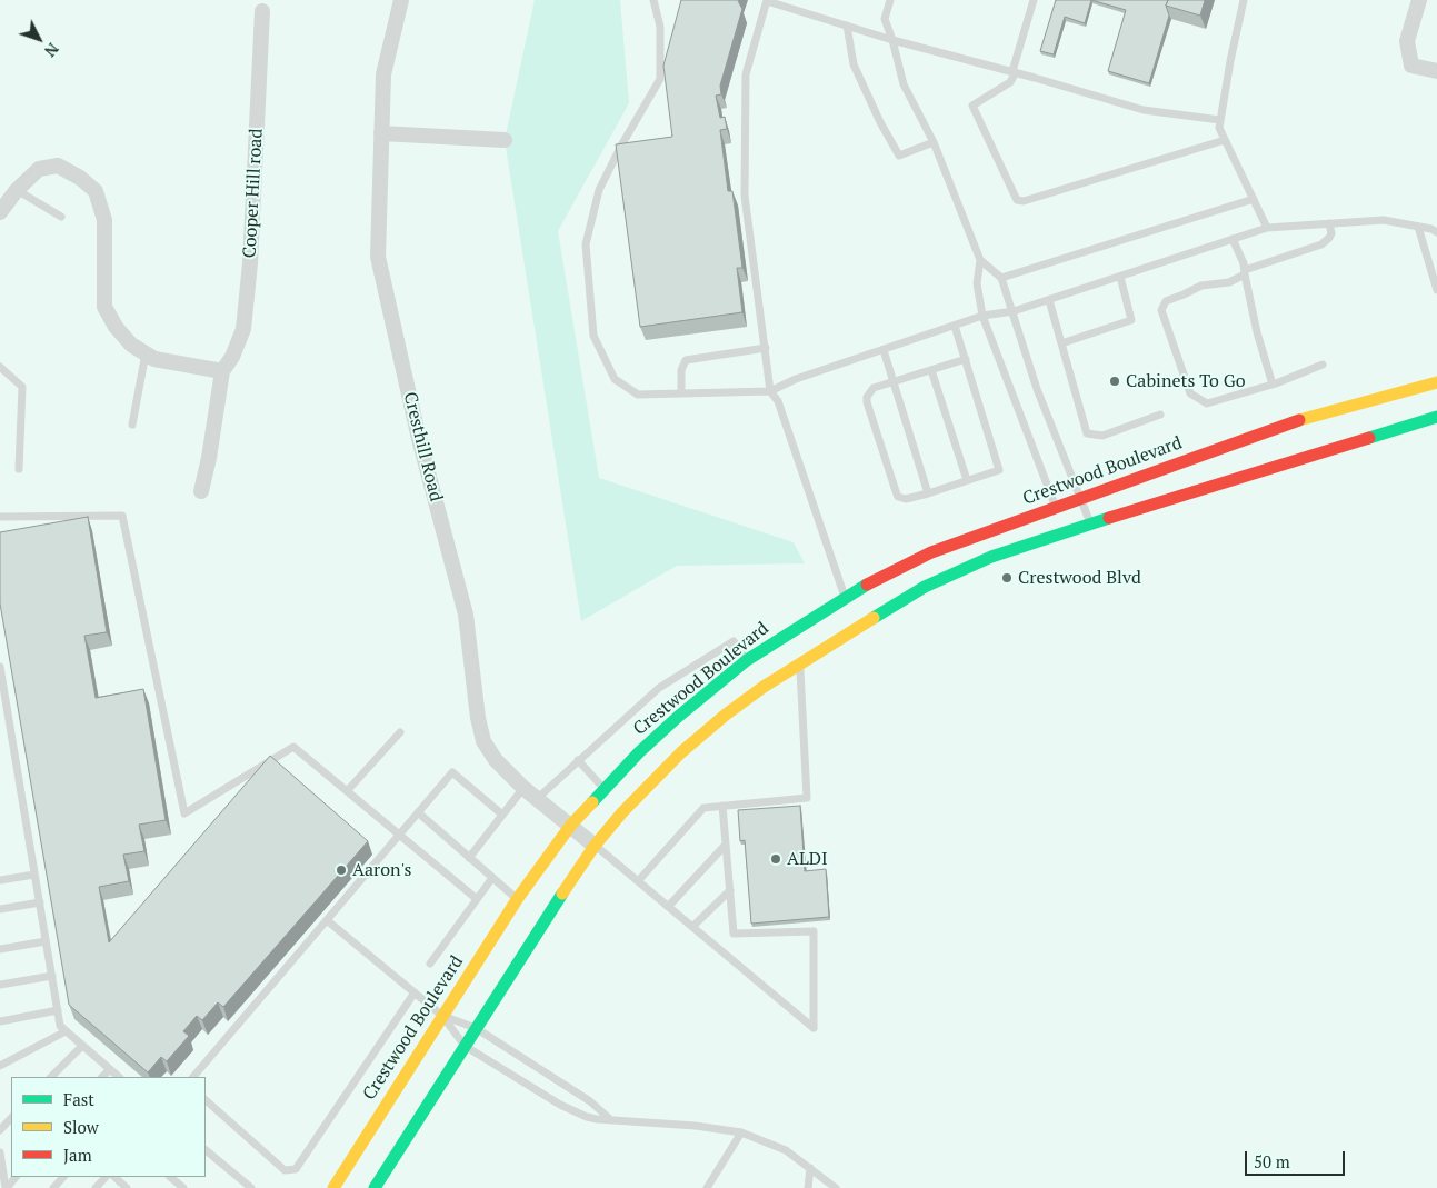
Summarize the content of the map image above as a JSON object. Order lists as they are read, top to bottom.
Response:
{
  "streets": {
    "main road": ["Crestwood Boulevard"],
    "street": ["Cooper Hill road", "Cresthill Road"]
  },
  "crossings": [
    ["Cresthill Road", "Crestwood Boulevard"]
  ],
  "places": [
    "Cabinets To Go",
    "Crestwood Blvd",
    "ALDI",
    "Aaron's"
  ],
  "legend": ["Fast", "Slow", "Jam"],
  "scale_bar": "50 m",
  "north": "bottom right"
}
